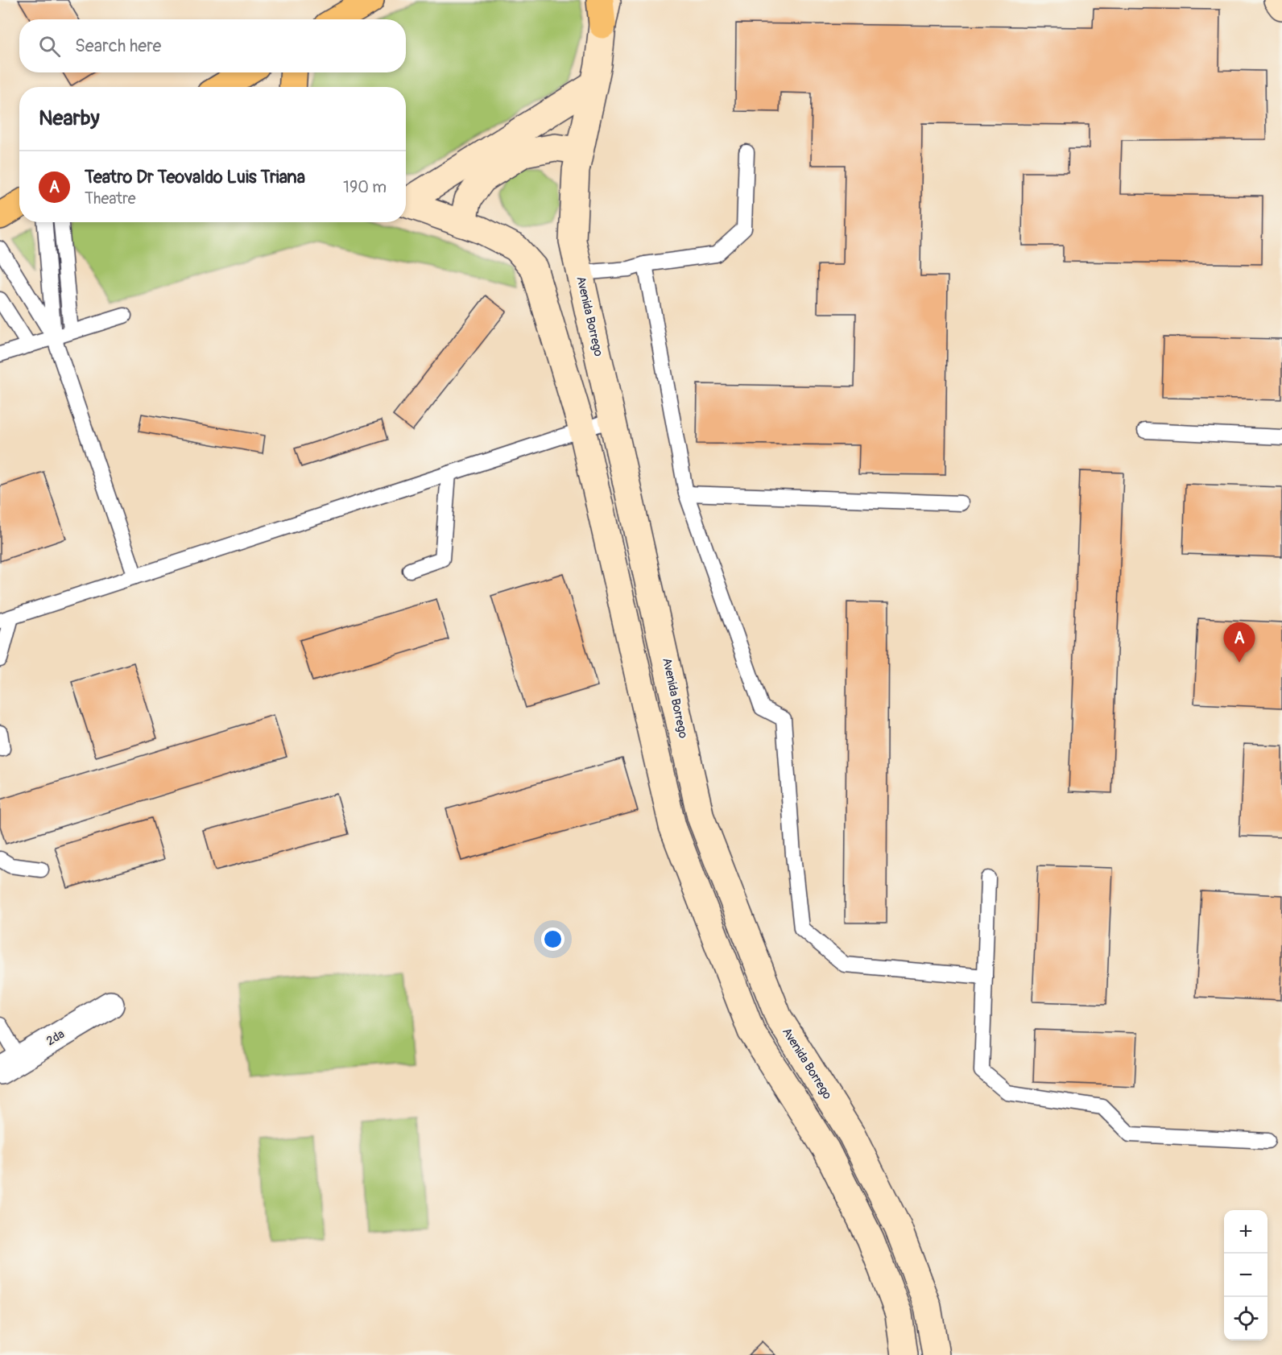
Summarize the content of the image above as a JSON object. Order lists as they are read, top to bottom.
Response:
{
  "streets": {
    "main road": ["Avenida Borrego"],
    "street": ["2da"]
  },
  "page": {
    "search": "Search here",
    "heading": "Nearby",
    "list": [
      {
        "mark": "A",
        "name": "Teatro Dr Teovaldo Luis Triana",
        "note": "Theatre",
        "value": "190 m"
      }
    ],
    "pins": "A",
    "map_buttons": ["+", "−"]
  }
}
